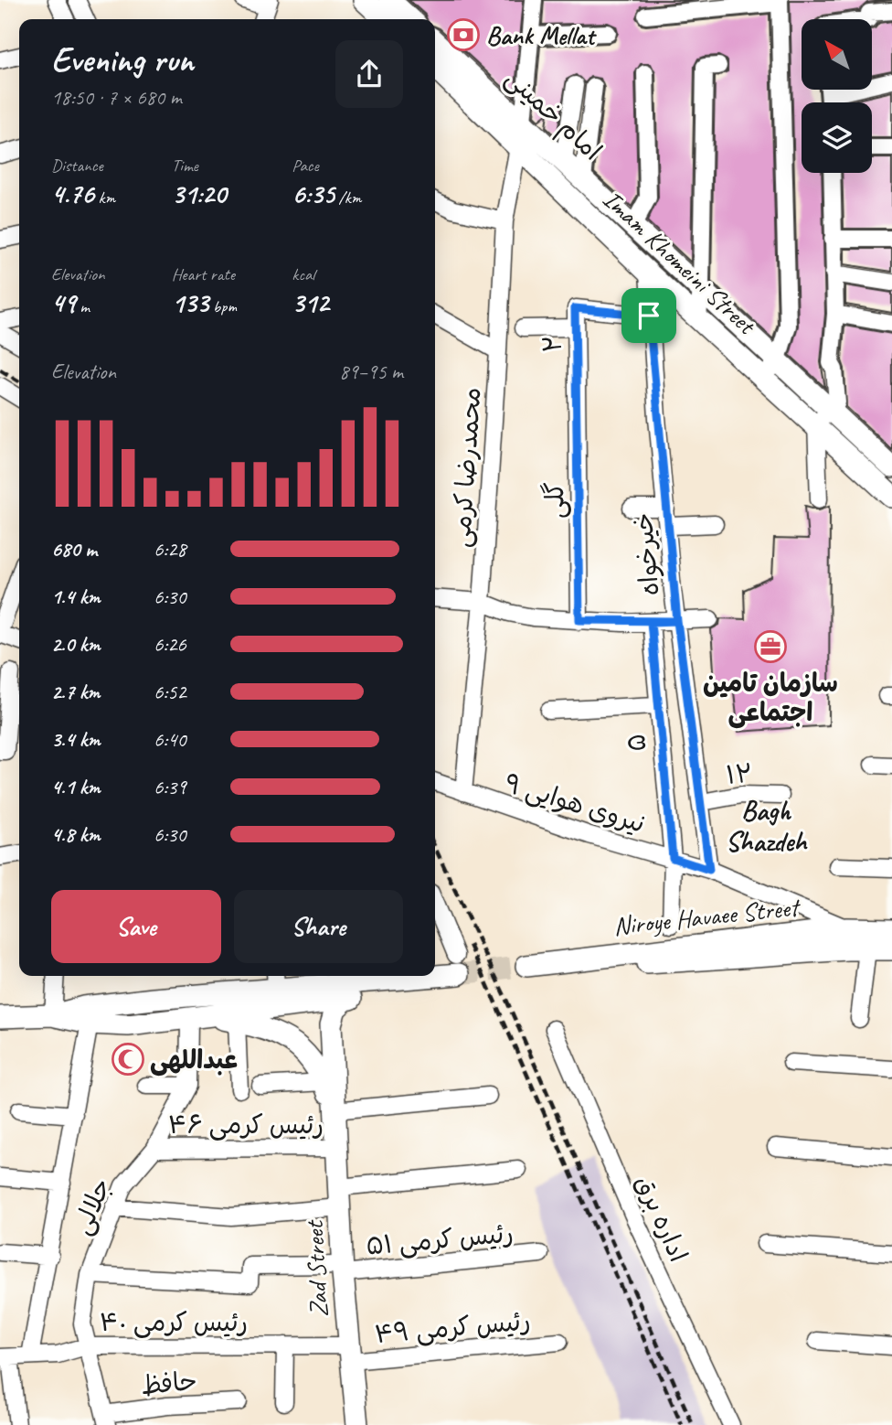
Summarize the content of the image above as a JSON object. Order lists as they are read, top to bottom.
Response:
{
  "streets": {
    "main road": [
      "امام خمینی",
      "Imam Khomeini Street",
      "Niroye Havaee Street",
      "Zad Street"
    ],
    "street": [
      "۲",
      "محمدرضا کرمی",
      "گلی",
      "خیرخواه",
      "۵",
      "۱۲",
      "نیروی هوایی ۹",
      "رئیس کرمی ۴۶",
      "جلالی",
      "اداره برق",
      "رئیس کرمی ۵۱",
      "رئیس کرمی ۴۰",
      "رئیس کرمی ۴۹",
      "حافظ"
    ]
  },
  "crossings": [
    ["امام خمینی", "Imam Khomeini Street"],
    ["امام خمینی", "محمدرضا کرمی"],
    ["Imam Khomeini Street", "محمدرضا کرمی"],
    ["Imam Khomeini Street", "خیرخواه"],
    ["۲", "گلی"],
    ["۲", "خیرخواه"],
    ["محمدرضا کرمی", "نیروی هوایی ۹"],
    ["خیرخواه", "۱۲"],
    ["خیرخواه", "نیروی هوایی ۹"],
    ["۵", "نیروی هوایی ۹"],
    ["نیروی هوایی ۹", "Niroye Havaee Street"],
    ["رئیس کرمی ۴۶", "جلالی"],
    ["رئیس کرمی ۴۶", "Zad Street"],
    ["جلالی", "رئیس کرمی ۵۱"],
    ["جلالی", "رئیس کرمی ۴۰"],
    ["جلالی", "حافظ"],
    ["رئیس کرمی ۵۱", "Zad Street"],
    ["Zad Street", "رئیس کرمی ۴۰"],
    ["Zad Street", "رئیس کرمی ۴۹"],
    ["رئیس کرمی ۴۰", "رئیس کرمی ۴۹"]
  ],
  "districts": ["Bagh Shazdeh"],
  "places": {
    "bank": ["Bank Mellat"],
    "office": ["سازمان تامین اجتماعی"],
    "mosque": ["عبداللهی"]
  },
  "north": "top left",
  "page": {
    "heading": ["Evening run", "18:50 · 7 × 680 m"],
    "stats": [
      ["Distance", "4.76 km"],
      ["Time", "31:20"],
      ["Pace", "6:35 /km"],
      ["Elevation", "49 m"],
      ["Heart rate", "133 bpm"],
      ["kcal", "312"]
    ],
    "chart": ["Elevation", "89–95 m"],
    "list": [
      {
        "name": "680 m",
        "note": "6:28"
      },
      {
        "name": "1.4 km",
        "note": "6:30"
      },
      {
        "name": "2.0 km",
        "note": "6:26"
      },
      {
        "name": "2.7 km",
        "note": "6:52"
      },
      {
        "name": "3.4 km",
        "note": "6:40"
      },
      {
        "name": "4.1 km",
        "note": "6:39"
      },
      {
        "name": "4.8 km",
        "note": "6:30"
      }
    ],
    "buttons": ["Save", "Share"]
  }
}
